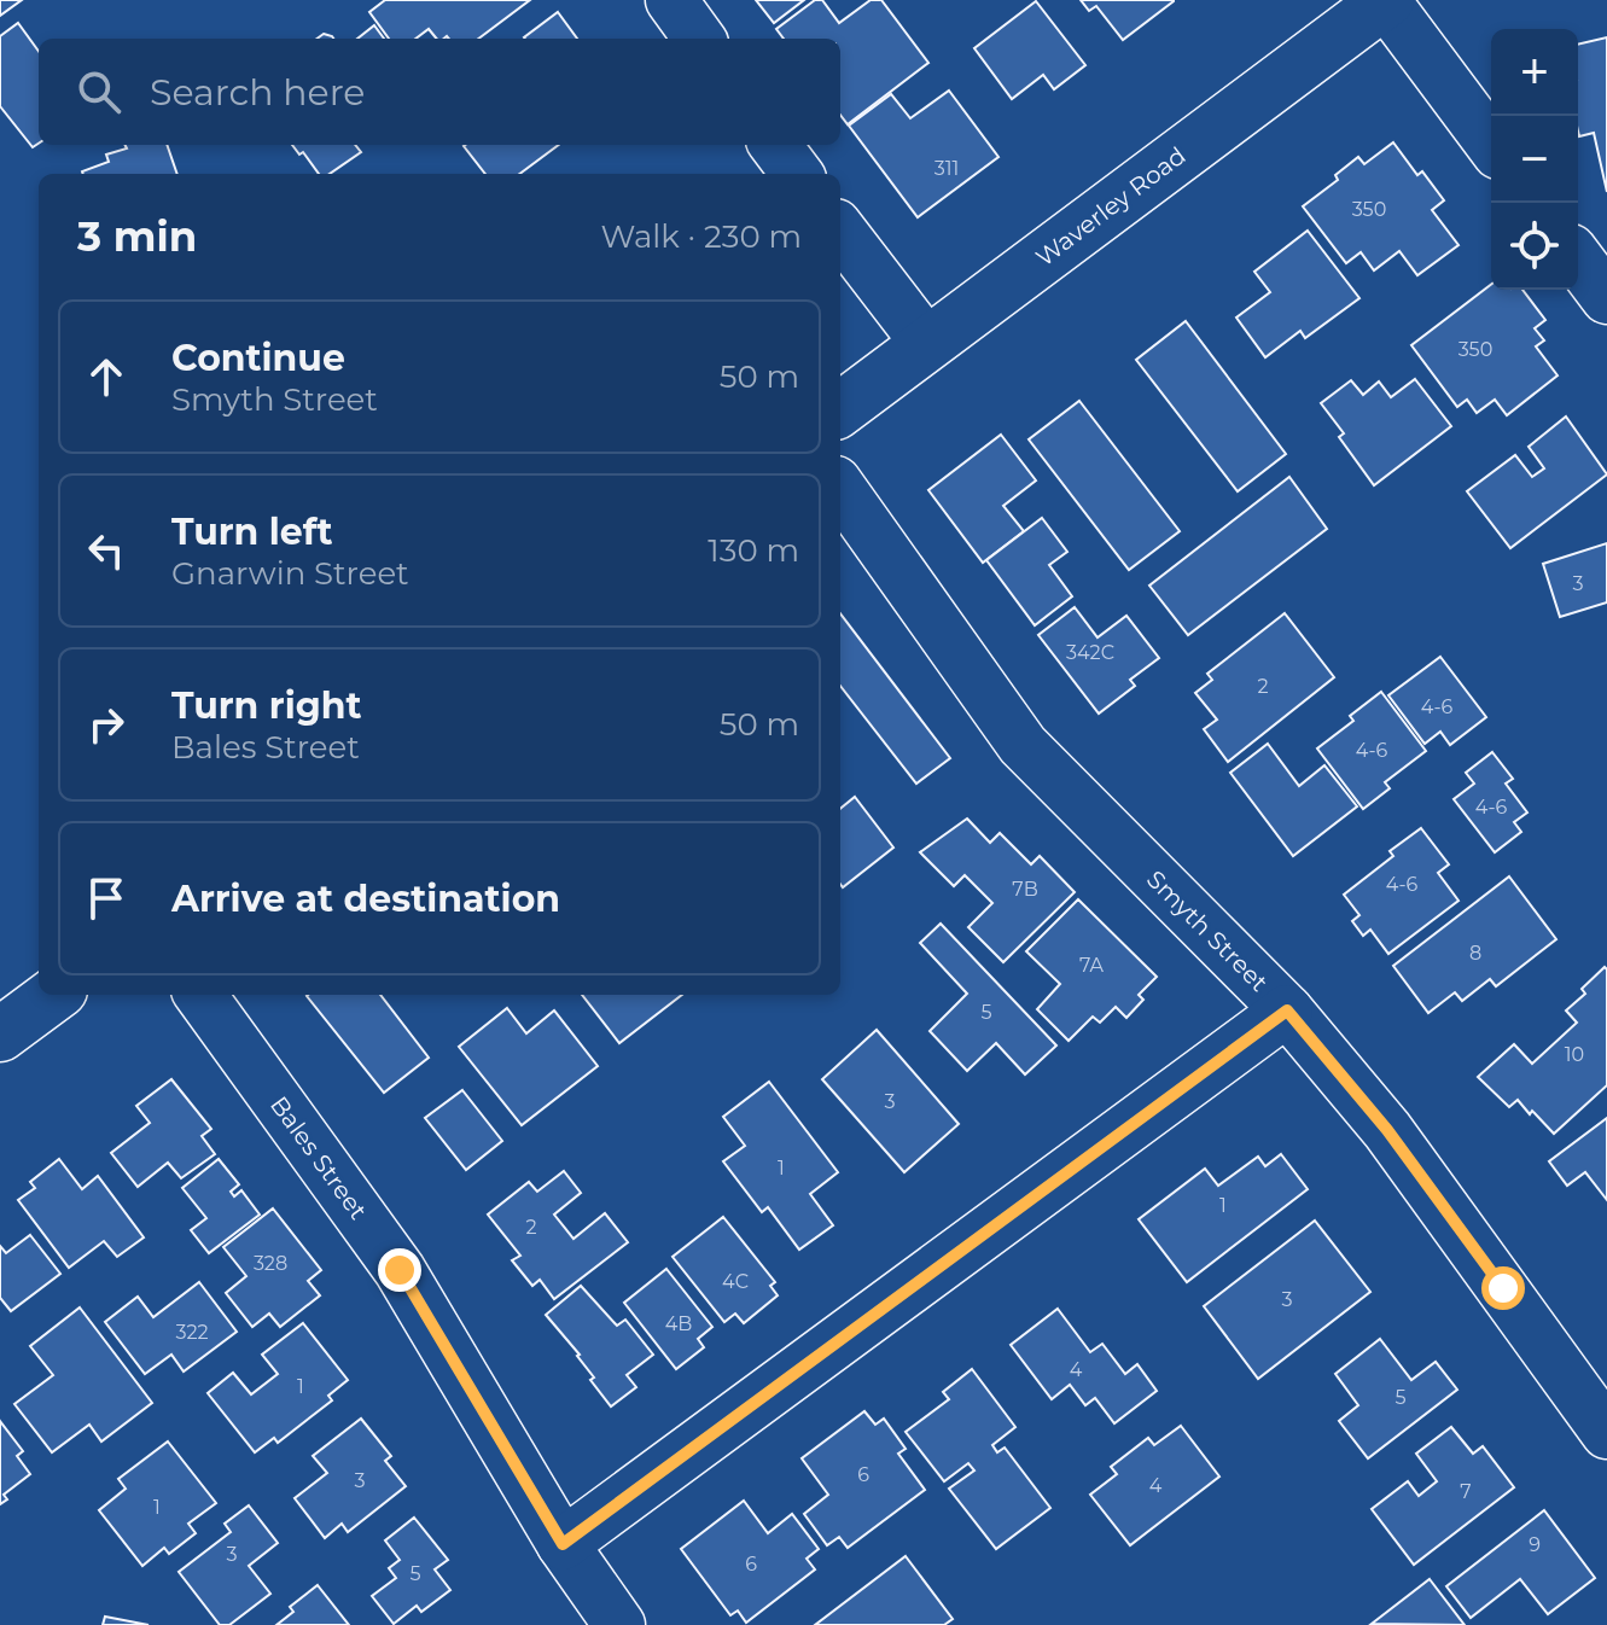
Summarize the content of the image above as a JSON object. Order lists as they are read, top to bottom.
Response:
{
  "streets": {
    "main road": ["Waverley Road"],
    "street": ["Smyth Street", "Bales Street"]
  },
  "house_numbers": [
    "311",
    "350",
    "350",
    "3",
    "342C",
    "2",
    "4-6",
    "4-6",
    "4-6",
    "4-6",
    "7B",
    "8",
    "7A",
    "5",
    "10",
    "3",
    "1",
    "1",
    "2",
    "328",
    "4C",
    "3",
    "4B",
    "322",
    "4",
    "1",
    "5",
    "6",
    "3",
    "4",
    "7",
    "1",
    "9",
    "3",
    "6",
    "5"
  ],
  "page": {
    "map_buttons": ["+", "−"],
    "search": "Search here",
    "heading": ["3 min", "Walk · 230 m"],
    "list": [
      ["Continue", "Smyth Street", "50 m"],
      ["Turn left", "Gnarwin Street", "130 m"],
      ["Turn right", "Bales Street", "50 m"],
      "Arrive at destination"
    ]
  }
}
